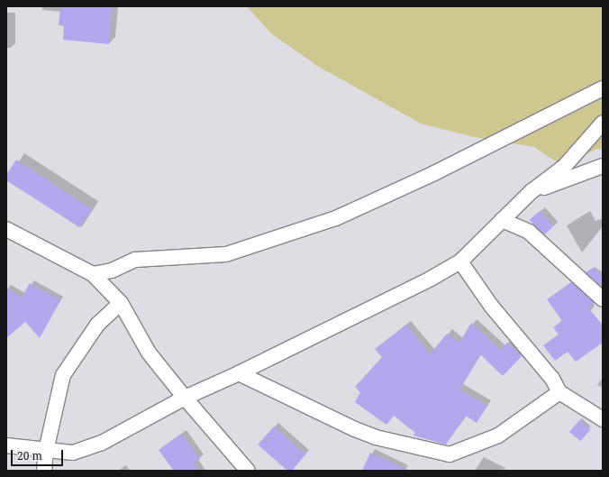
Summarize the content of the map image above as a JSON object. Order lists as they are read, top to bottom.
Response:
{
  "scale_bar": "20 m"
}
